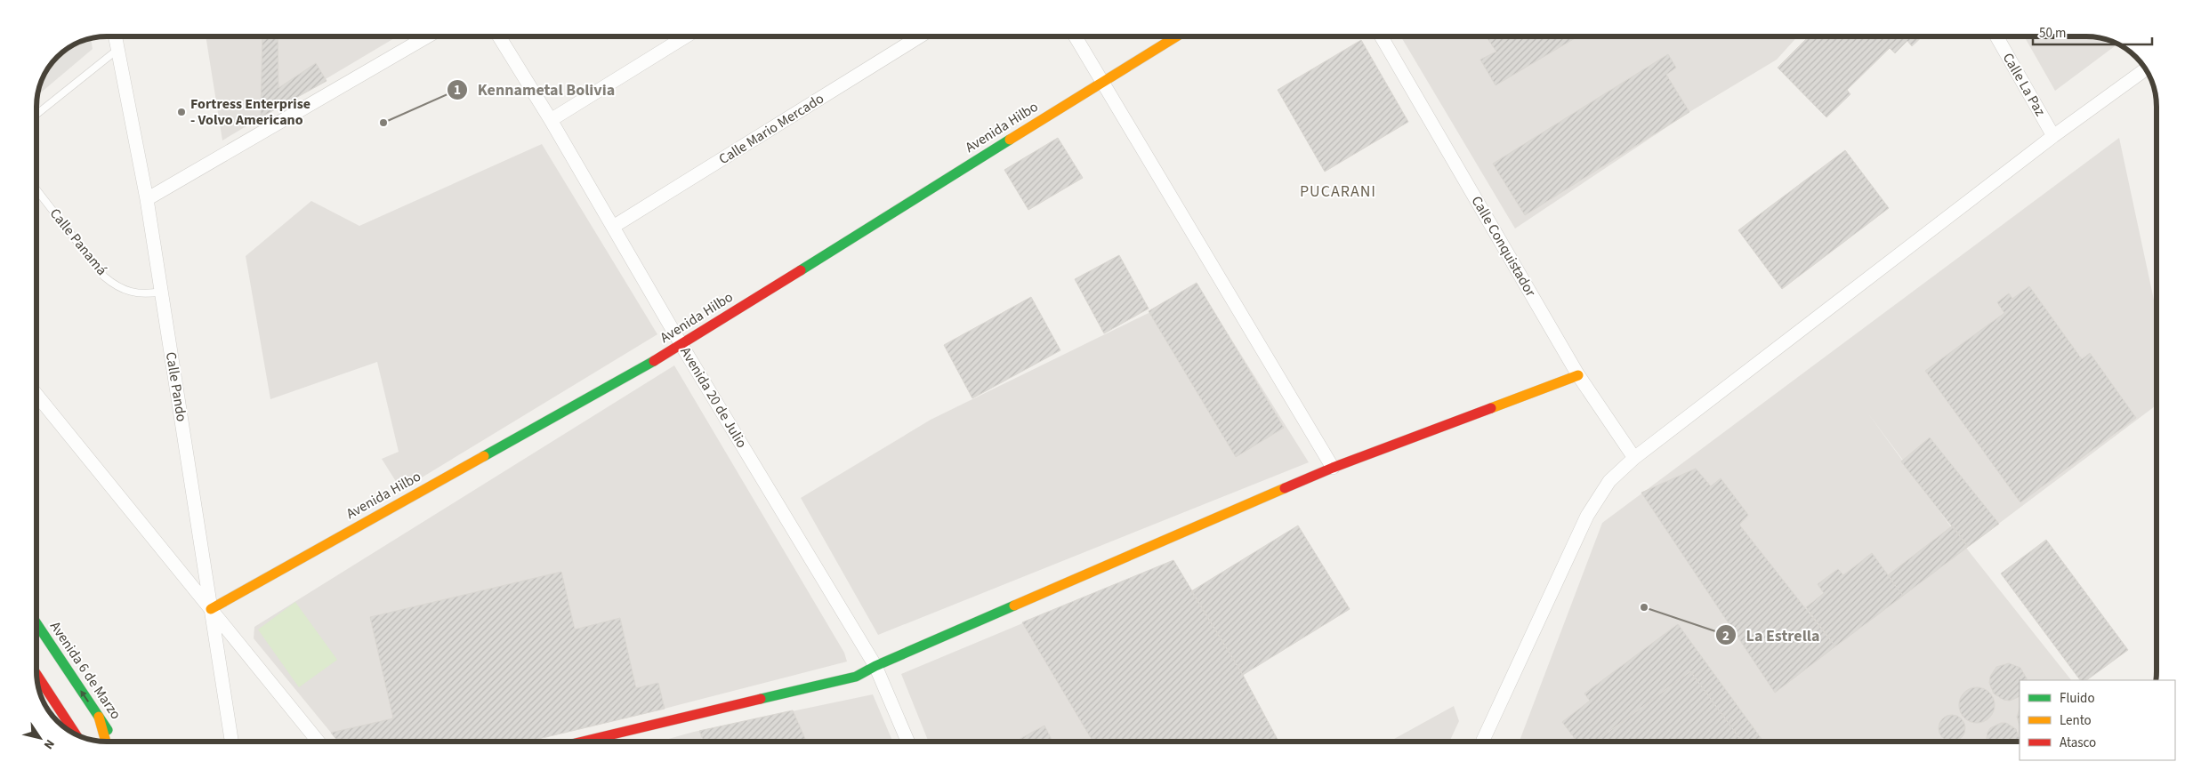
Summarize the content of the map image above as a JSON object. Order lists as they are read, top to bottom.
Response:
{
  "streets": {
    "main road": ["Avenida Hilbo", "Avenida 6 de Marzo"],
    "street": [
      "Calle La Paz",
      "Calle Mario Mercado",
      "Calle Conquistador",
      "Calle Pando",
      "Avenida 20 de Julio"
    ],
    "lane": ["Calle Panamá"]
  },
  "crossings": [
    ["Avenida Hilbo", "Calle Pando"],
    ["Avenida Hilbo", "Avenida 20 de Julio"],
    ["Calle Mario Mercado", "Avenida 20 de Julio"],
    ["Calle Panamá", "Calle Pando"]
  ],
  "districts": ["PUCARANI"],
  "places": ["Fortress Enterprise - Volvo Americano", "Kennametal Bolivia", "La Estrella"],
  "legend": ["Fluido", "Lento", "Atasco"],
  "scale_bar": "50 m",
  "north": "bottom right"
}
